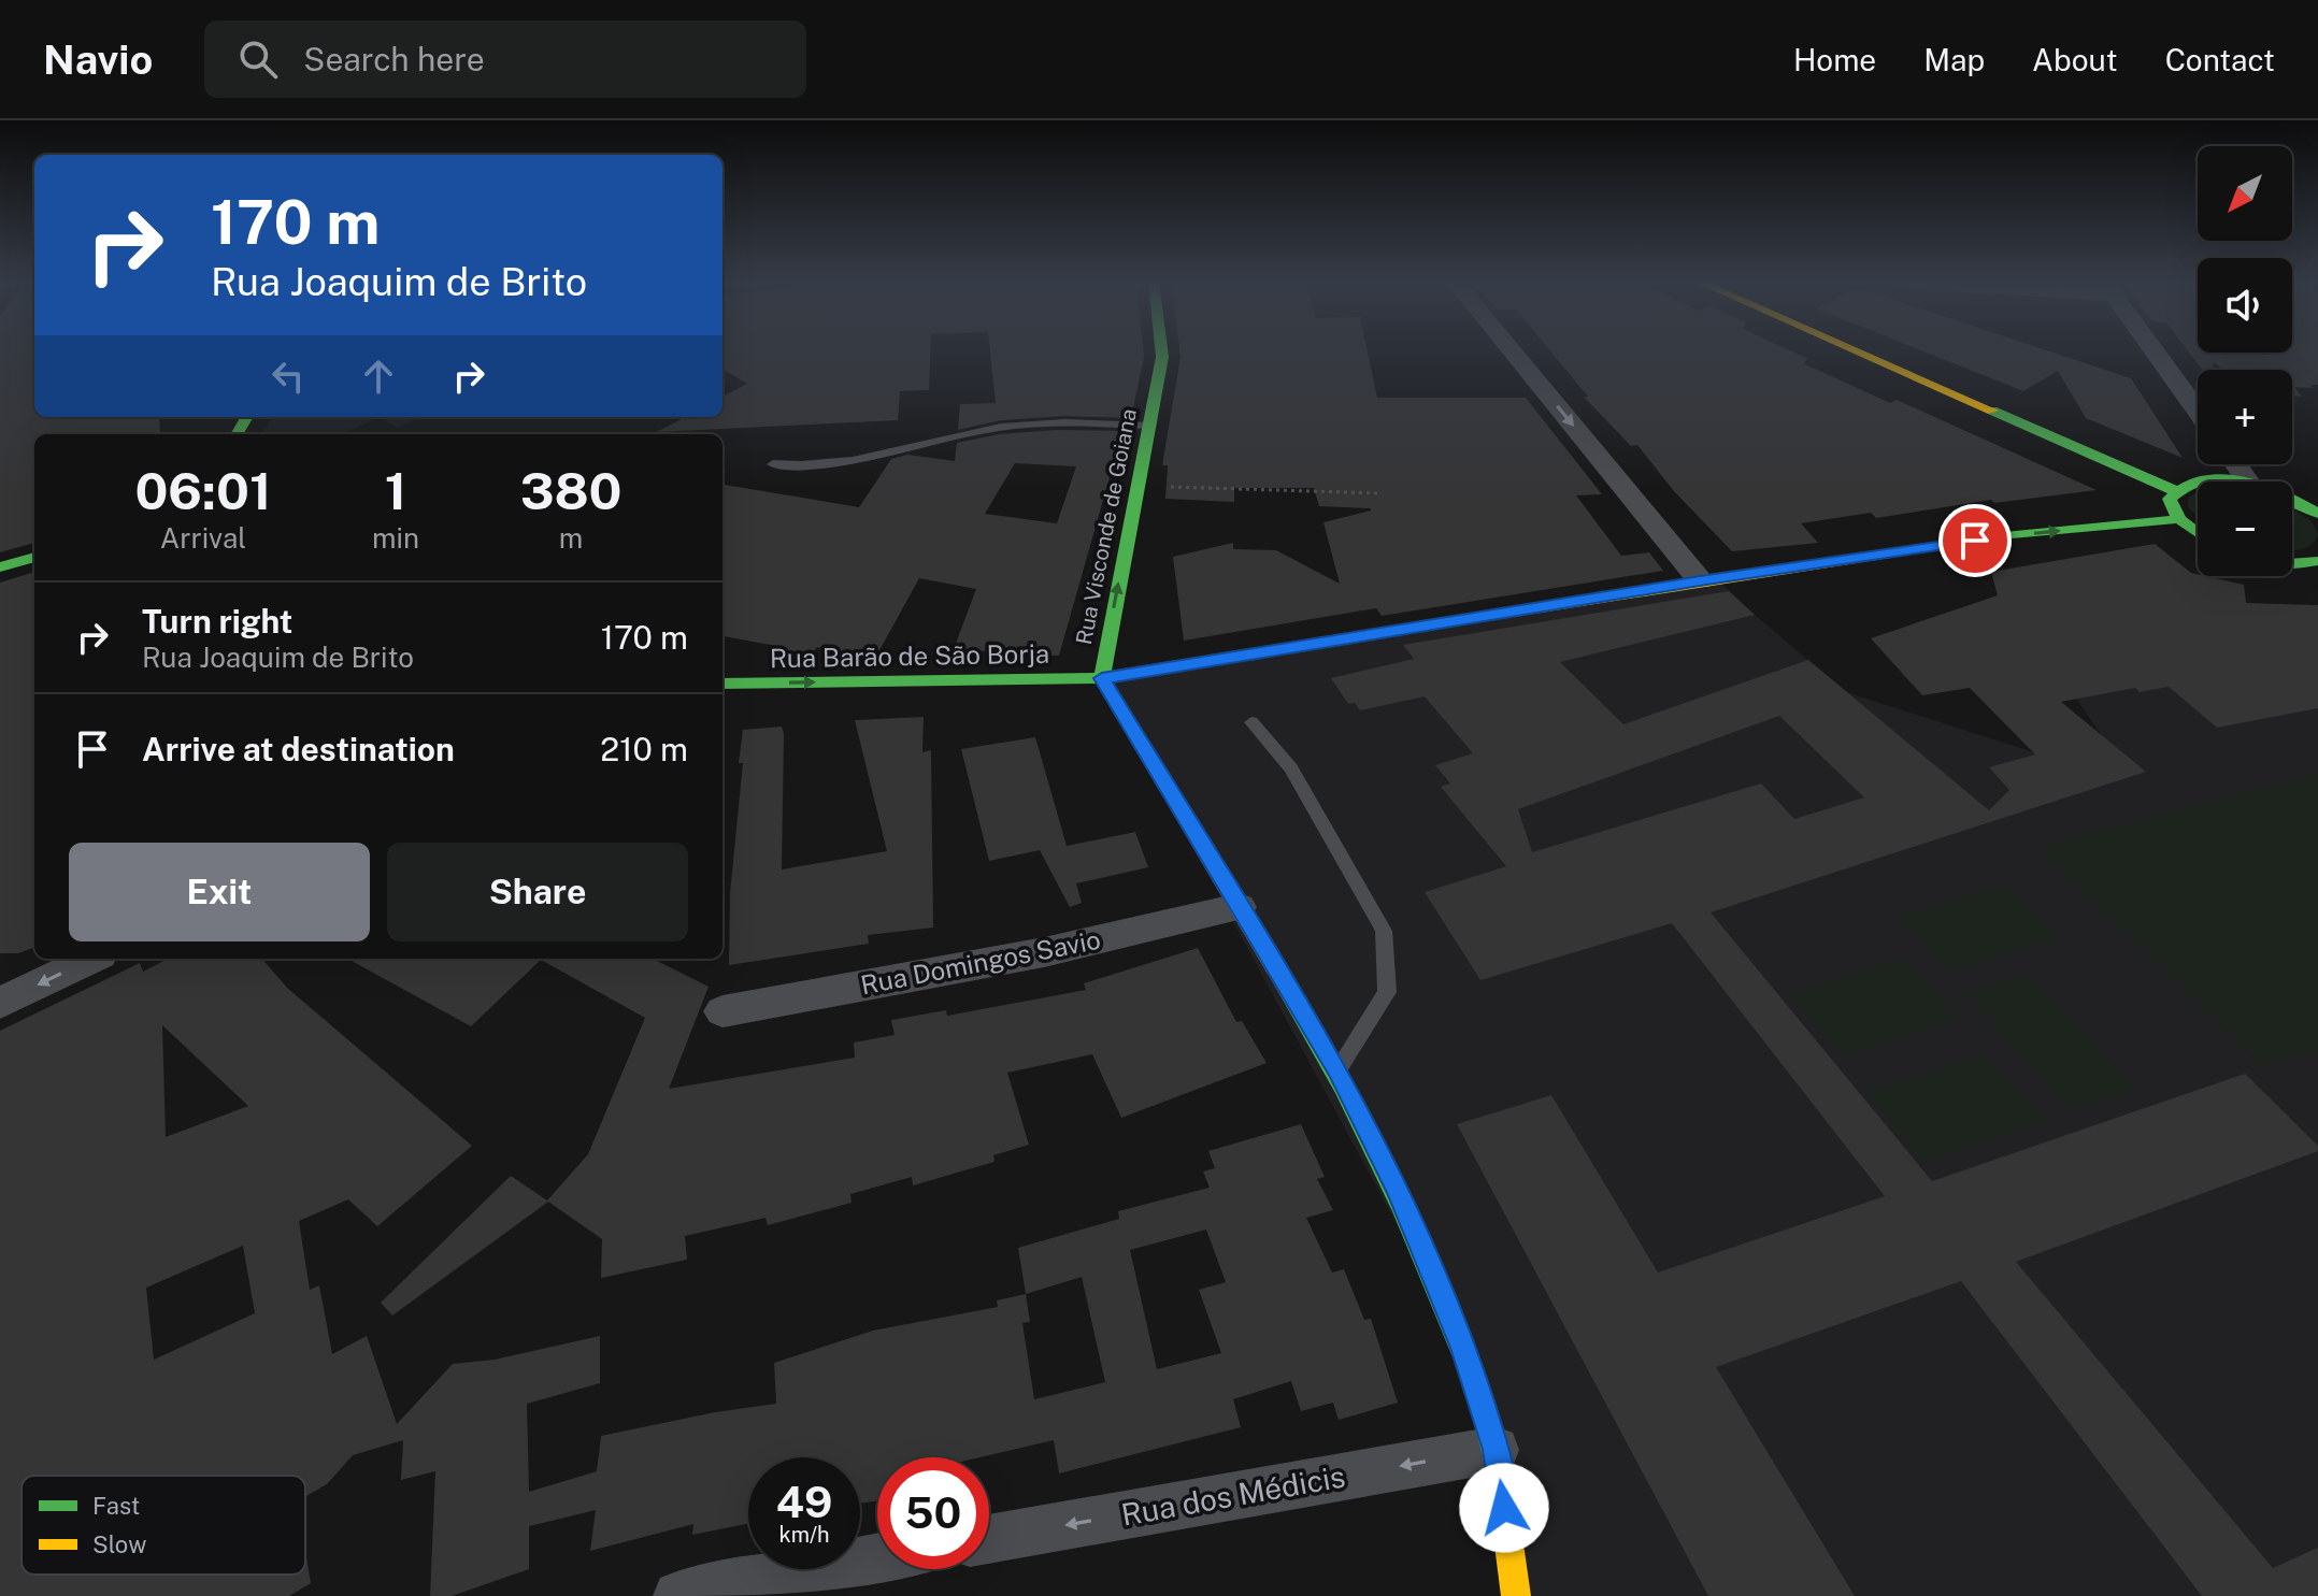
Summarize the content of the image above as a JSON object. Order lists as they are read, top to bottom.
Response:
{
  "streets": {
    "main road": ["Rua Visconde de Goiana", "Rua Barão de São Borja"],
    "street": ["Rua Domingos Savio", "Rua dos Médicis"]
  },
  "crossings": [
    ["Rua Visconde de Goiana", "Rua Barão de São Borja"]
  ],
  "one_way": ["Rua Visconde de Goiana", "Rua Barão de São Borja", "Rua dos Médicis"],
  "legend": ["Fast", "Slow"],
  "north": "bottom left",
  "page": {
    "header": "Navio",
    "search": "Search here",
    "nav": [
      "Home",
      "Map",
      "About",
      "Contact"
    ],
    "map_buttons": ["+", "−"],
    "turn": ["170 m", "Rua Joaquim de Brito"],
    "eta": [
      "06:01",
      "Arrival",
      "1",
      "min",
      "380",
      "m"
    ],
    "list": [
      {
        "name": "Turn right",
        "note": "Rua Joaquim de Brito",
        "value": "170 m"
      },
      {
        "name": "Arrive at destination",
        "value": "210 m"
      }
    ],
    "buttons": ["Exit", "Share"],
    "speed": "49 km/h",
    "limit": "50"
  }
}
